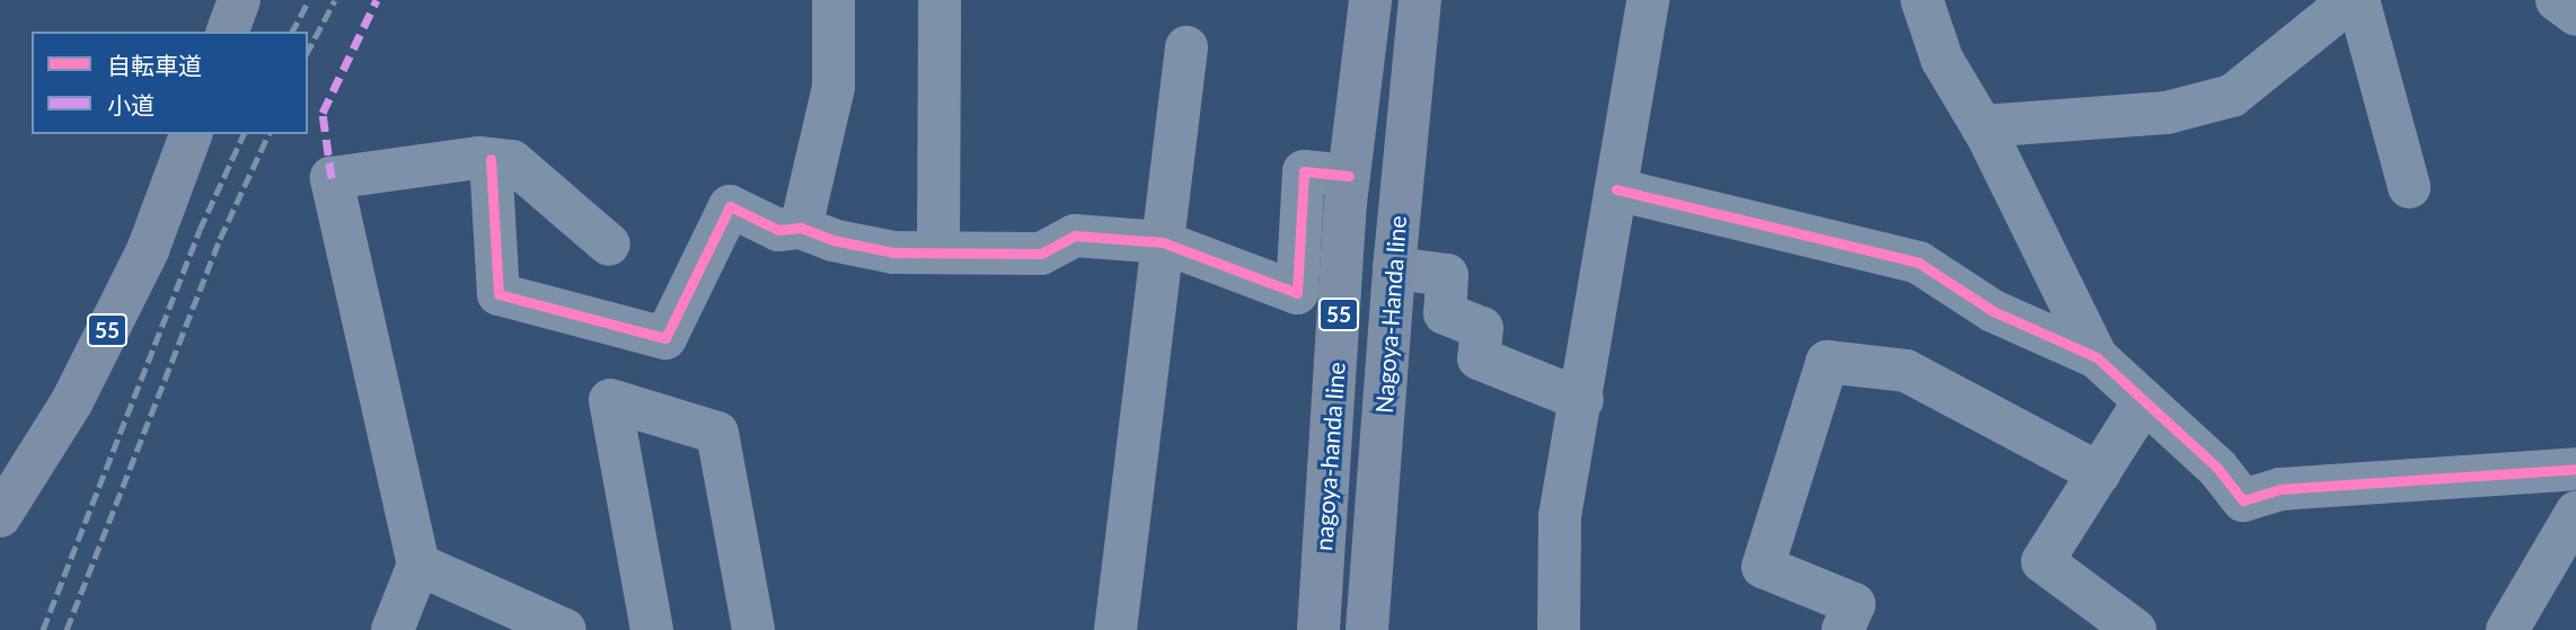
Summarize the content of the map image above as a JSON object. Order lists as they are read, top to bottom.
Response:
{
  "streets": {
    "main road": ["55", "Nagoya-Handa line", "nagoya-handa line"]
  },
  "legend": ["自転車道", "小道"]
}
